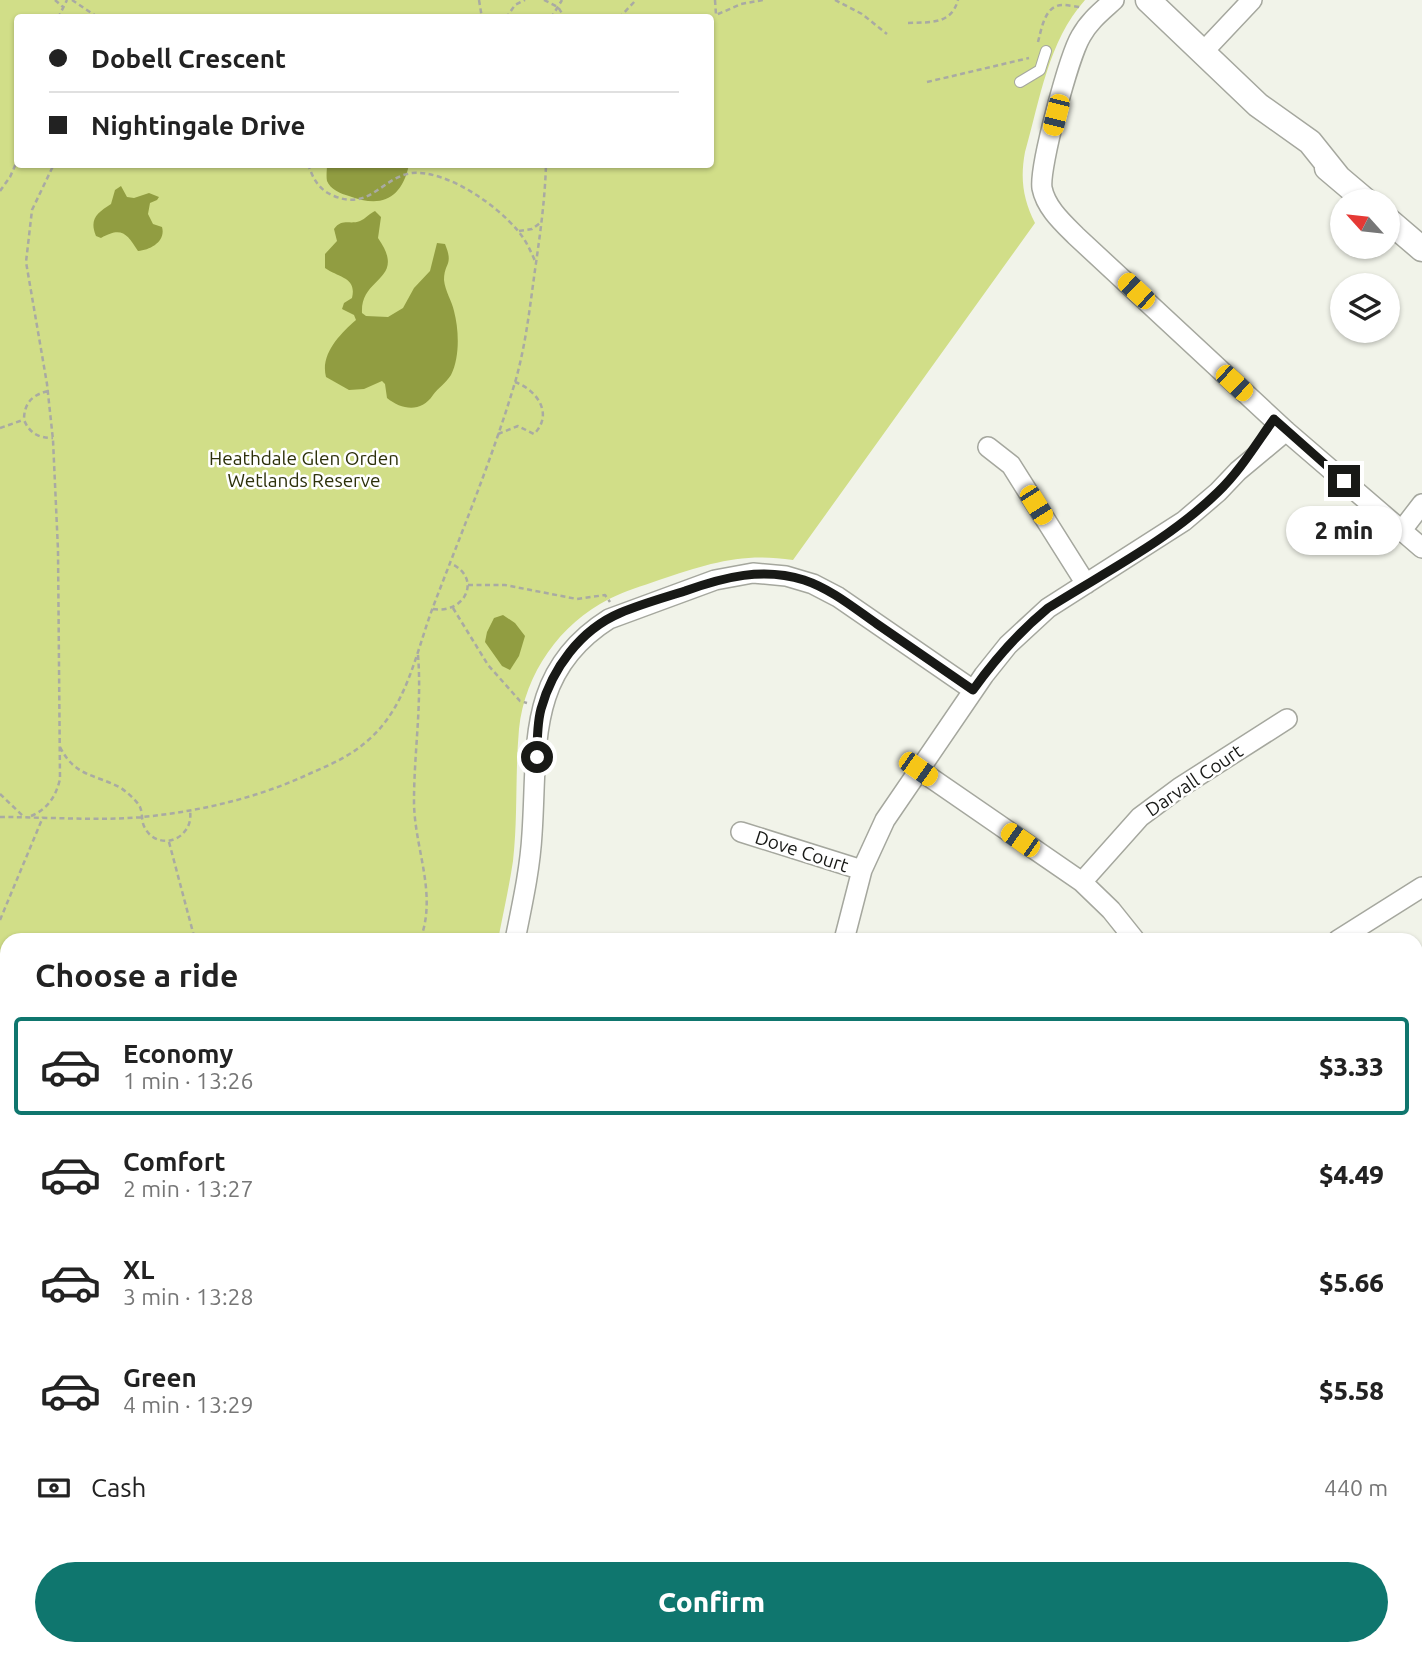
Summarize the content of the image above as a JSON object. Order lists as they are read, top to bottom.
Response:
{
  "streets": {
    "street": ["Darvall Court", "Dove Court"]
  },
  "parks": ["Heathdale Glen Orden Wetlands Reserve"],
  "north": "top left",
  "page": {
    "banner": ["Dobell Crescent", "Nightingale Drive"],
    "bubble": "2 min",
    "heading": "Choose a ride",
    "list": [
      {
        "name": "Economy",
        "note": "1 min · 13:26",
        "value": "$3.33"
      },
      {
        "name": "Comfort",
        "note": "2 min · 13:27",
        "value": "$4.49"
      },
      {
        "name": "XL",
        "note": "3 min · 13:28",
        "value": "$5.66"
      },
      {
        "name": "Green",
        "note": "4 min · 13:29",
        "value": "$5.58"
      }
    ],
    "pay": ["Cash", "440 m"],
    "buttons": "Confirm"
  }
}
